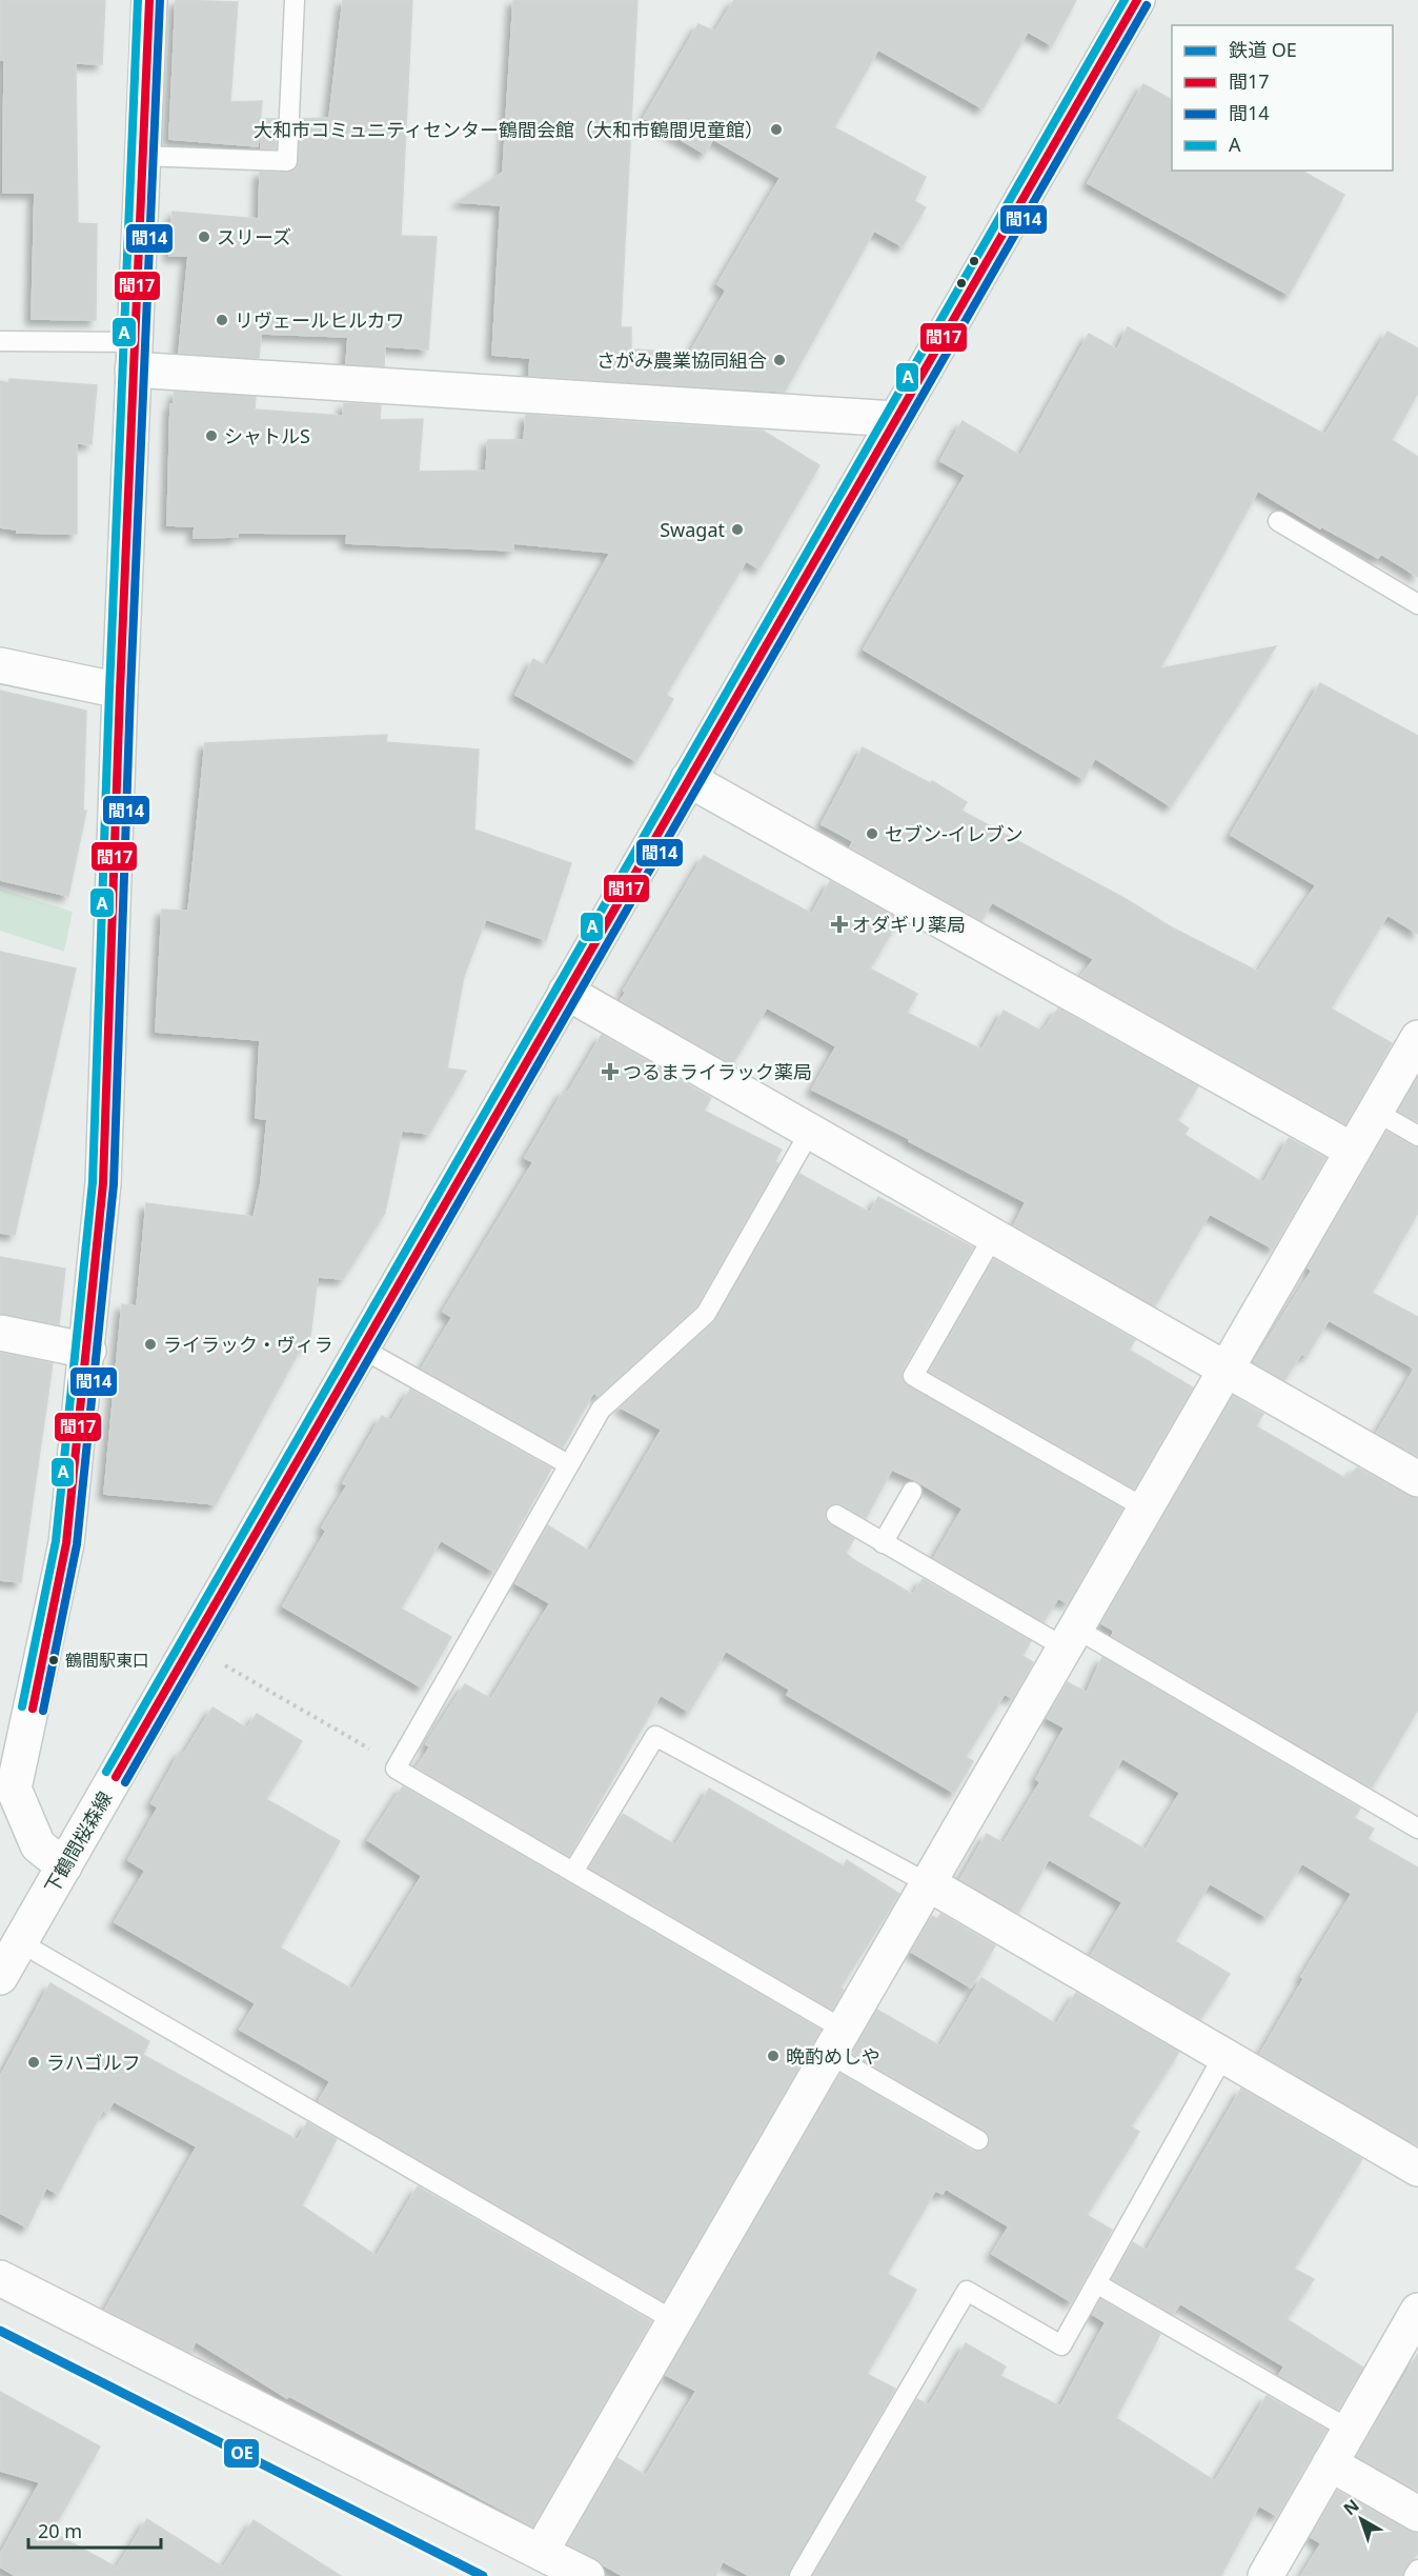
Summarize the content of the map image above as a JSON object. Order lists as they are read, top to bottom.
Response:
{
  "streets": {
    "street": ["下鶴間桜森線"]
  },
  "places": {
    "other": [
      "大和市コミュニティセンター鶴間会館（大和市鶴間児童館）",
      "スリーズ",
      "リヴェールヒルカワ",
      "さがみ農業協同組合",
      "シャトルS",
      "Swagat",
      "セブン-イレブン",
      "ライラック・ヴィラ",
      "鶴間駅東口",
      "晩酌めしや",
      "ラハゴルフ"
    ],
    "health": ["オダギリ薬局", "つるまライラック薬局"]
  },
  "lines": [
    "transit line 間17",
    "transit line 間14",
    "transit line A",
    "rail line OE"
  ],
  "legend": [
    "鉄道 OE",
    "間17",
    "間14",
    "A"
  ],
  "scale_bar": "20 m",
  "north": "top left"
}
